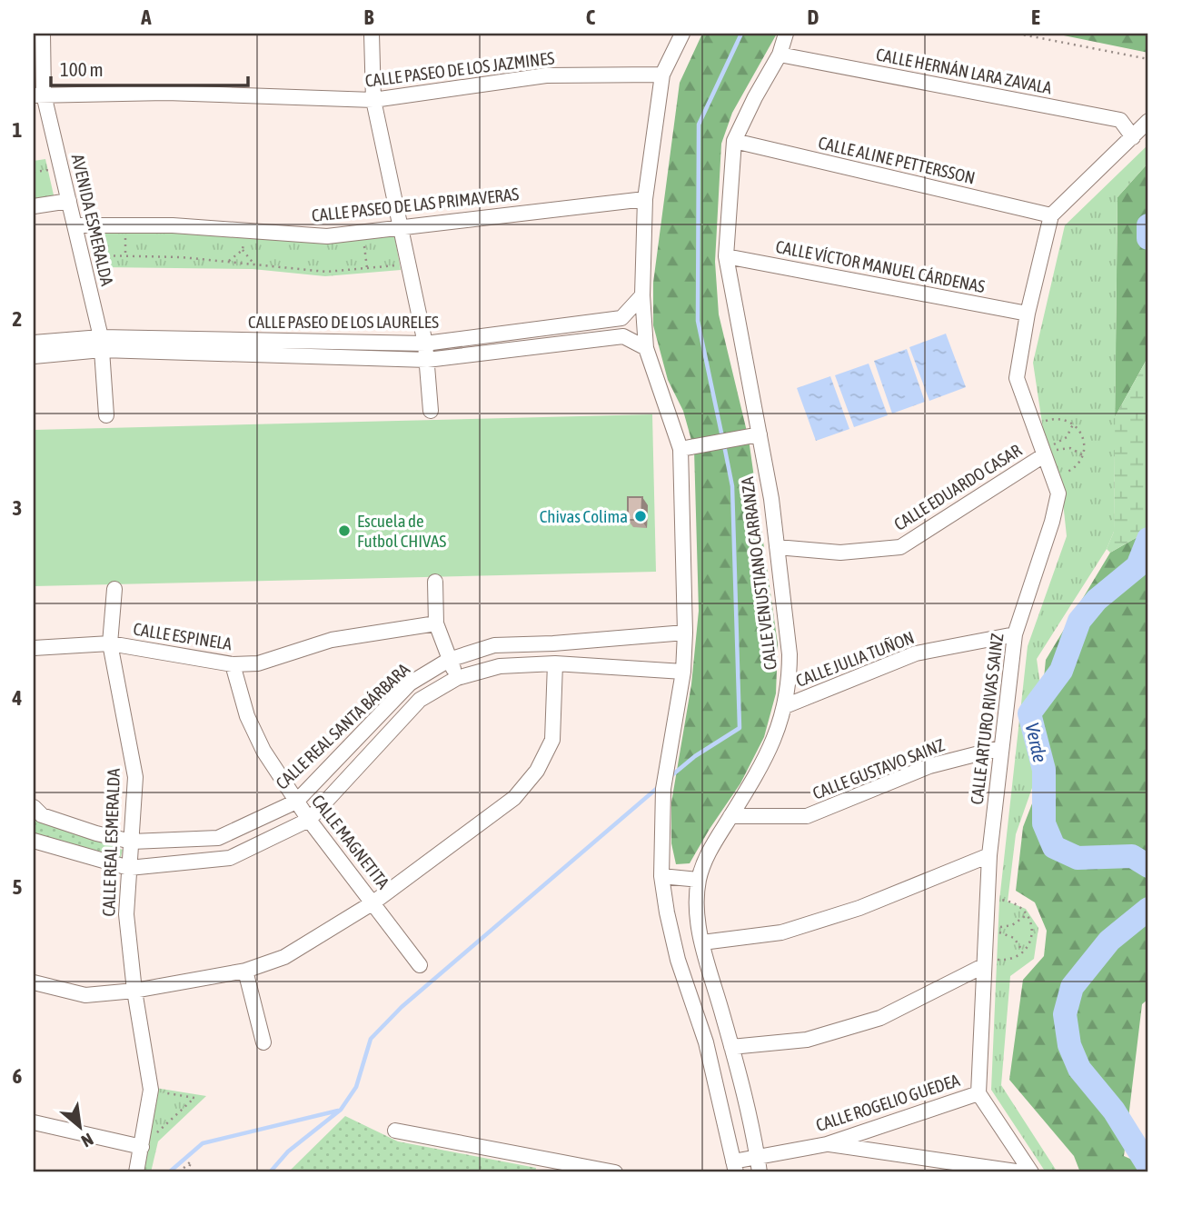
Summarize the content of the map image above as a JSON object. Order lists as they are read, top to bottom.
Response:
{
  "streets": {
    "street": [
      "CALLE PASEO DE LOS JAZMINES",
      "CALLE HERNÁN LARA ZAVALA",
      "CALLE ALINE PETTERSSON",
      "CALLE PASEO DE LAS PRIMAVERAS",
      "AVENIDA ESMERALDA",
      "CALLE VÍCTOR MANUEL CÁRDENAS",
      "CALLE PASEO DE LOS LAURELES",
      "CALLE EDUARDO CASAR",
      "CALLE VENUSTIANO CARRANZA",
      "CALLE ESPINELA",
      "CALLE JULIA TUÑON",
      "CALLE ARTURO RIVAS SAINZ",
      "CALLE REAL SANTA BÁRBARA",
      "CALLE GUSTAVO SAINZ",
      "CALLE MAGNETITA",
      "CALLE REAL ESMERALDA",
      "CALLE ROGELIO GUEDEA"
    ]
  },
  "crossings": [
    ["CALLE PASEO DE LOS JAZMINES", "AVENIDA ESMERALDA"],
    ["CALLE HERNÁN LARA ZAVALA", "CALLE VENUSTIANO CARRANZA"],
    ["CALLE ALINE PETTERSSON", "CALLE VENUSTIANO CARRANZA"],
    ["CALLE ALINE PETTERSSON", "CALLE ARTURO RIVAS SAINZ"],
    ["CALLE PASEO DE LAS PRIMAVERAS", "AVENIDA ESMERALDA"],
    ["AVENIDA ESMERALDA", "CALLE PASEO DE LOS LAURELES"],
    ["CALLE VÍCTOR MANUEL CÁRDENAS", "CALLE VENUSTIANO CARRANZA"],
    ["CALLE VÍCTOR MANUEL CÁRDENAS", "CALLE ARTURO RIVAS SAINZ"],
    ["CALLE EDUARDO CASAR", "CALLE VENUSTIANO CARRANZA"],
    ["CALLE EDUARDO CASAR", "CALLE ARTURO RIVAS SAINZ"],
    ["CALLE VENUSTIANO CARRANZA", "CALLE JULIA TUÑON"],
    ["CALLE VENUSTIANO CARRANZA", "CALLE GUSTAVO SAINZ"],
    ["CALLE VENUSTIANO CARRANZA", "CALLE ROGELIO GUEDEA"],
    ["CALLE ESPINELA", "CALLE MAGNETITA"],
    ["CALLE ESPINELA", "CALLE REAL ESMERALDA"],
    ["CALLE JULIA TUÑON", "CALLE ARTURO RIVAS SAINZ"],
    ["CALLE ARTURO RIVAS SAINZ", "CALLE GUSTAVO SAINZ"],
    ["CALLE ARTURO RIVAS SAINZ", "CALLE ROGELIO GUEDEA"],
    ["CALLE REAL SANTA BÁRBARA", "CALLE MAGNETITA"],
    ["CALLE REAL SANTA BÁRBARA", "CALLE REAL ESMERALDA"]
  ],
  "water": ["Verde"],
  "places": ["Chivas Colima", "Escuela de Futbol CHIVAS"],
  "scale_bar": "100 m",
  "north": "bottom right",
  "grid": {
    "columns": [
      "A",
      "B",
      "C",
      "D",
      "E"
    ],
    "rows": [
      "1",
      "2",
      "3",
      "4",
      "5",
      "6"
    ]
  }
}
